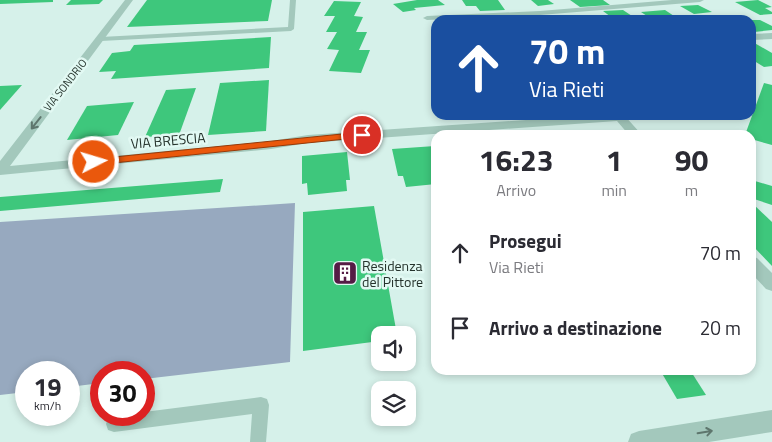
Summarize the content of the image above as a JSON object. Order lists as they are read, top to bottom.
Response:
{
  "streets": {
    "street": ["VIA SONDRIO", "VIA BRESCIA"]
  },
  "crossings": [
    ["VIA SONDRIO", "VIA BRESCIA"]
  ],
  "one_way": ["VIA SONDRIO"],
  "places": {
    "building": ["Residenza del Pittore"]
  },
  "page": {
    "turn": ["70 m", "Via Rieti"],
    "eta": [
      "16:23",
      "Arrivo",
      "1",
      "min",
      "90",
      "m"
    ],
    "list": [
      {
        "name": "Prosegui",
        "note": "Via Rieti",
        "value": "70 m"
      },
      {
        "name": "Arrivo a destinazione",
        "value": "20 m"
      }
    ],
    "speed": "19 km/h",
    "limit": "30"
  }
}
